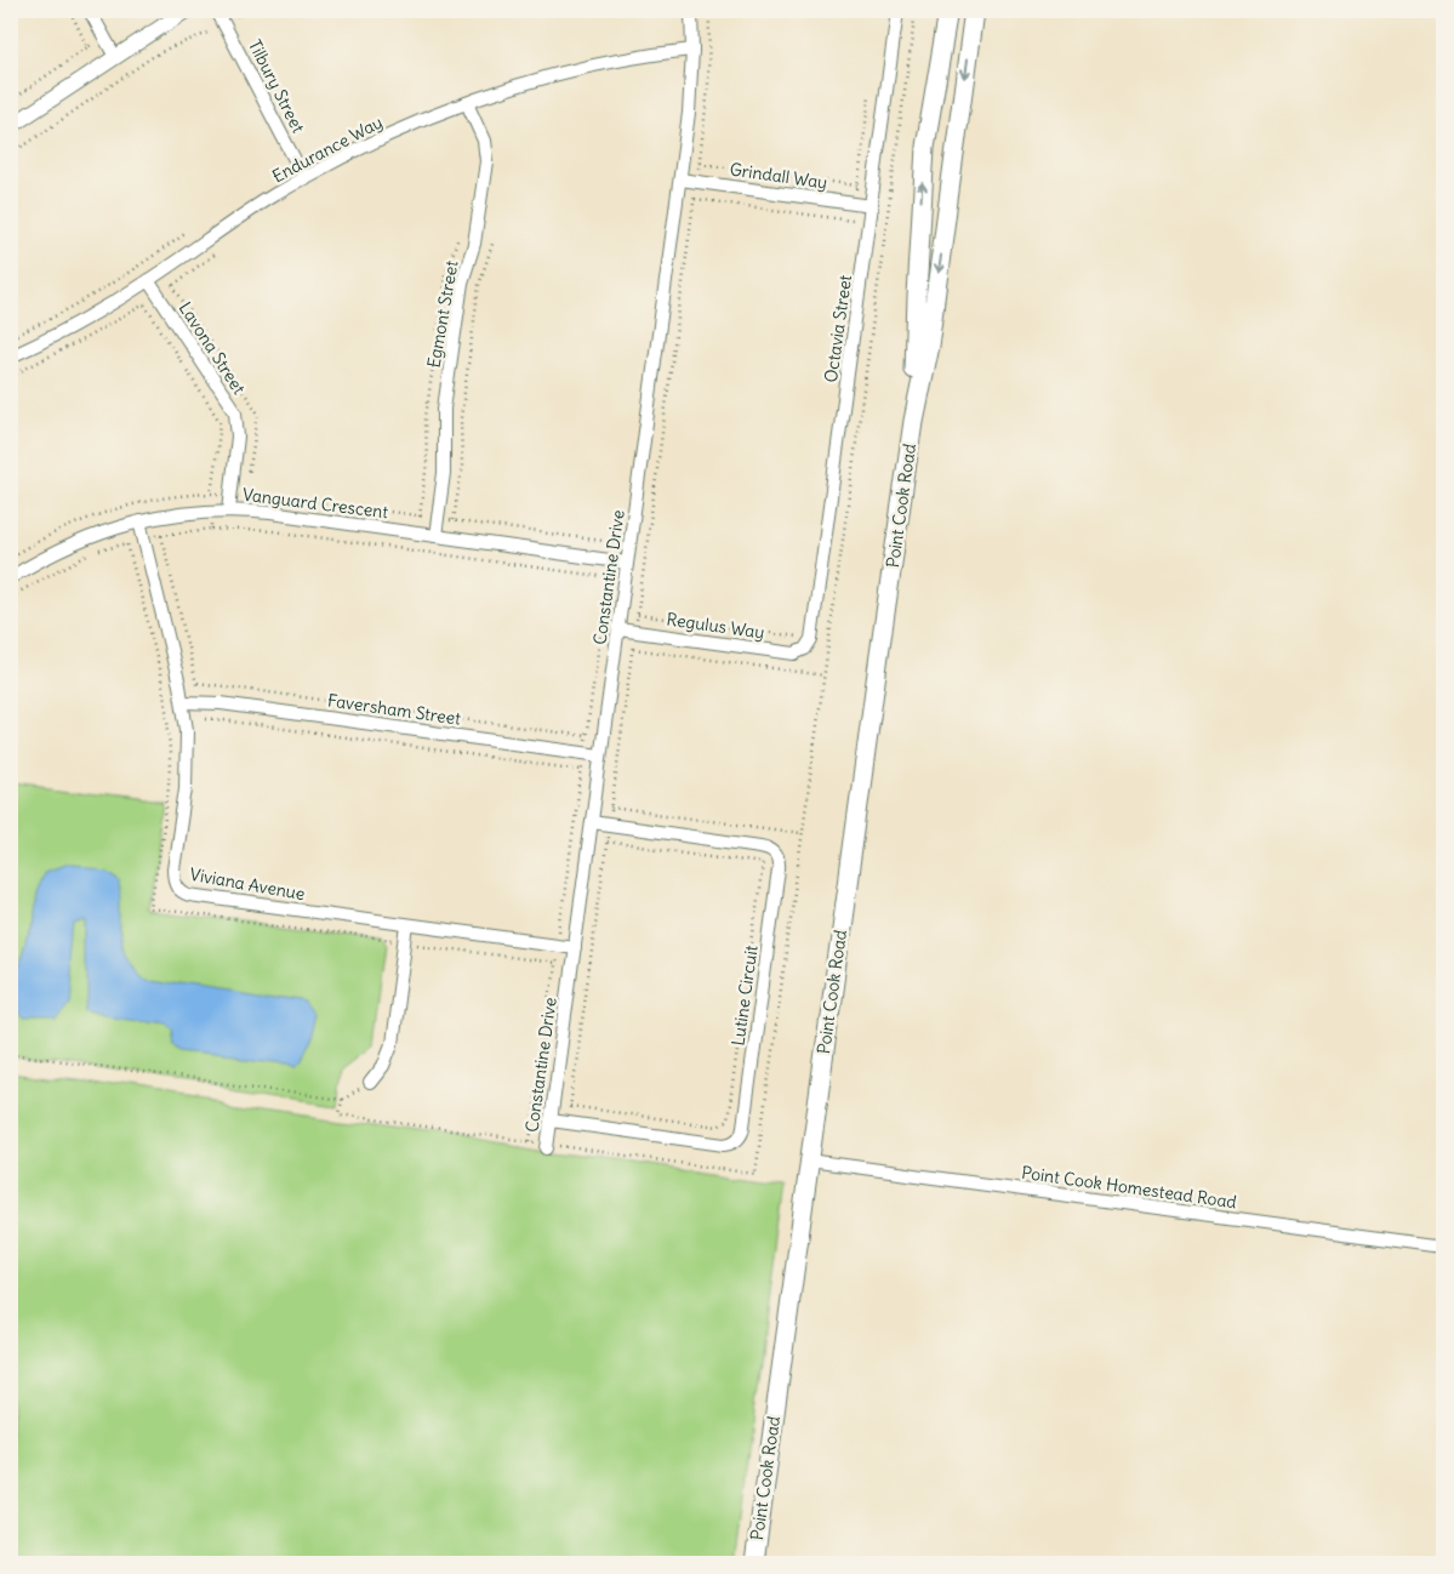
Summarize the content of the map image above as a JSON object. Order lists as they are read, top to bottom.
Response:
{
  "streets": {
    "main road": ["Point Cook Road"],
    "street": [
      "Tilbury Street",
      "Endurance Way",
      "Grindall Way",
      "Egmont Street",
      "Octavia Street",
      "Lavona Street",
      "Vanguard Crescent",
      "Constantine Drive",
      "Regulus Way",
      "Faversham Street",
      "Viviana Avenue",
      "Lutine Circuit",
      "Point Cook Homestead Road"
    ]
  },
  "crossings": [
    ["Tilbury Street", "Endurance Way"],
    ["Endurance Way", "Egmont Street"],
    ["Endurance Way", "Lavona Street"],
    ["Endurance Way", "Constantine Drive"],
    ["Grindall Way", "Octavia Street"],
    ["Grindall Way", "Constantine Drive"],
    ["Egmont Street", "Vanguard Crescent"],
    ["Octavia Street", "Regulus Way"],
    ["Lavona Street", "Vanguard Crescent"],
    ["Vanguard Crescent", "Constantine Drive"],
    ["Vanguard Crescent", "Viviana Avenue"],
    ["Point Cook Road", "Point Cook Homestead Road"],
    ["Constantine Drive", "Regulus Way"],
    ["Constantine Drive", "Faversham Street"],
    ["Constantine Drive", "Viviana Avenue"],
    ["Constantine Drive", "Lutine Circuit"],
    ["Faversham Street", "Viviana Avenue"]
  ]
}
